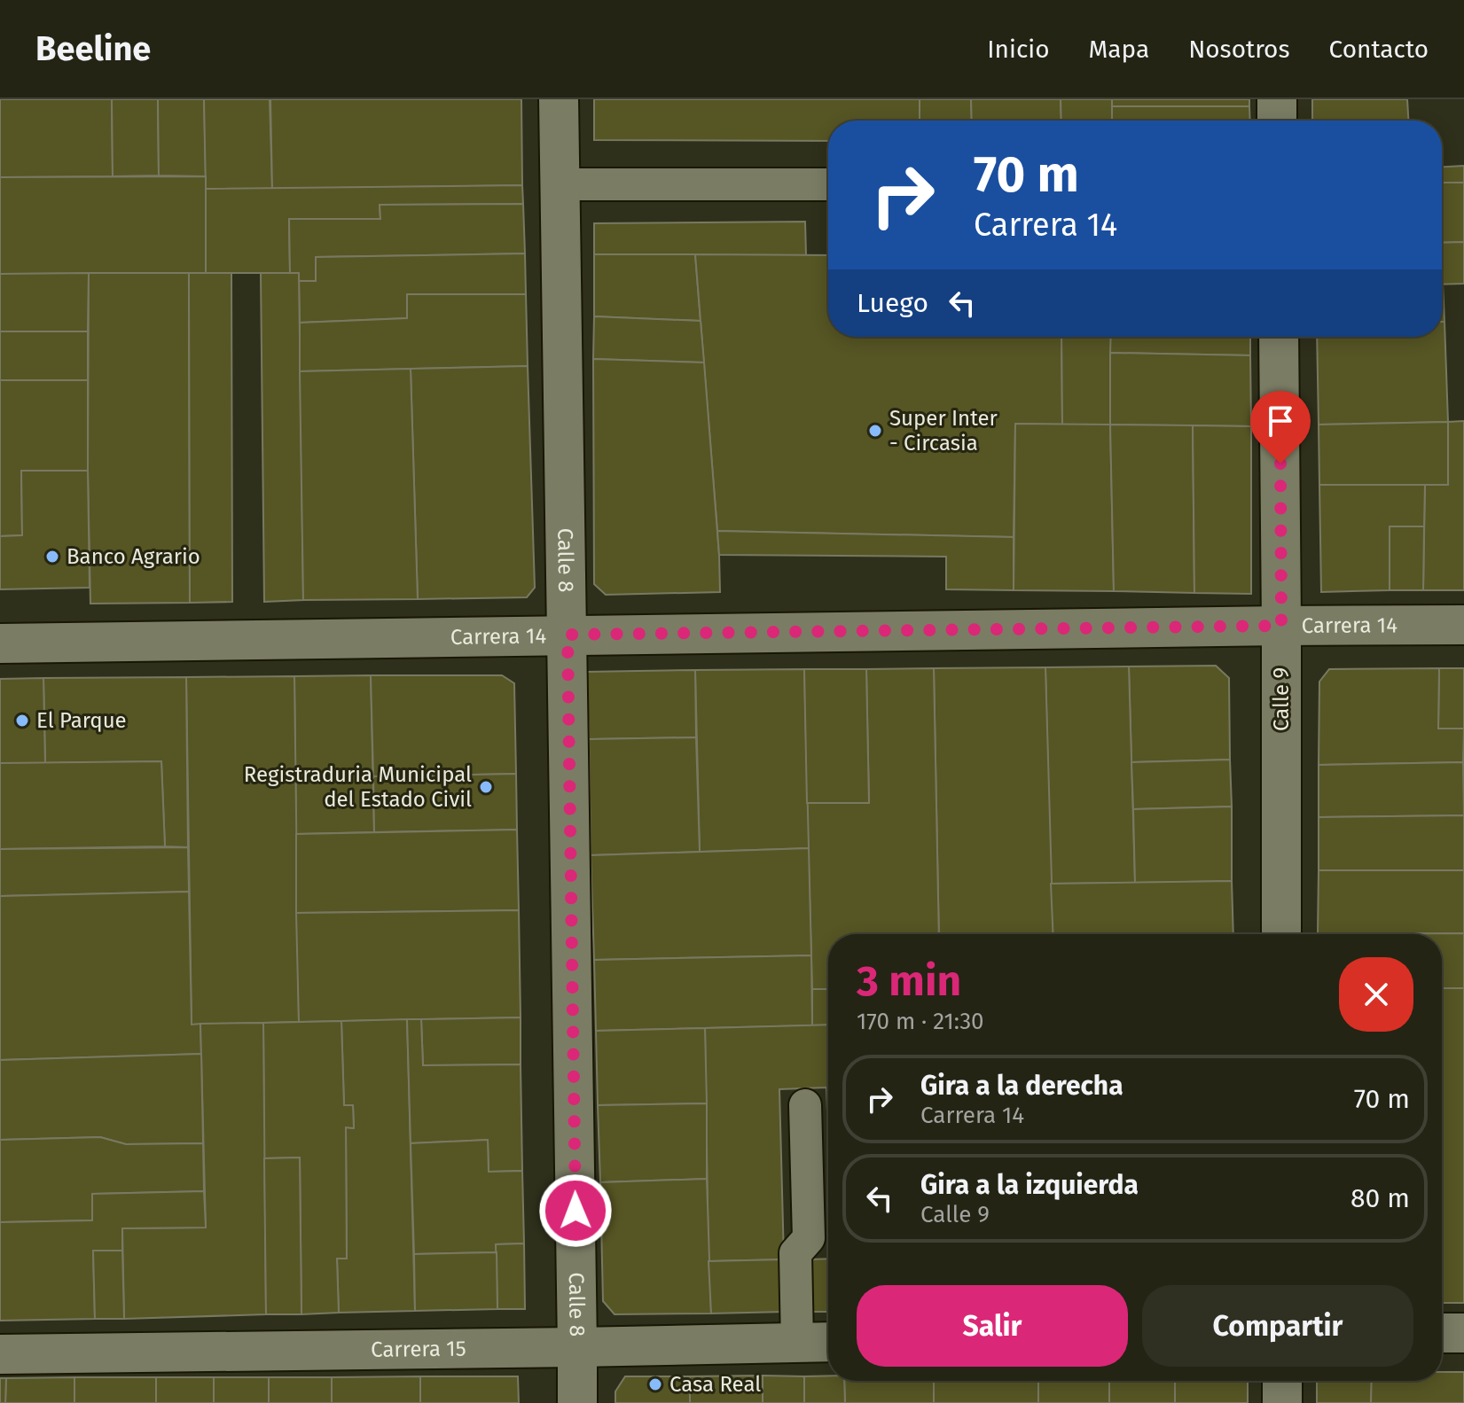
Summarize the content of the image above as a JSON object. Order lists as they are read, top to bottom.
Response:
{
  "streets": {
    "main road": [
      "Calle 8",
      "Carrera 14",
      "Calle 9",
      "Carrera 15"
    ]
  },
  "crossings": [
    ["Calle 8", "Carrera 14"],
    ["Calle 8", "Carrera 15"],
    ["Carrera 14", "Calle 9"]
  ],
  "places": [
    "Super Inter - Circasia",
    "Banco Agrario",
    "El Parque",
    "Registraduria Municipal del Estado Civil",
    "Casa Real"
  ],
  "page": {
    "header": "Beeline",
    "nav": [
      "Inicio",
      "Mapa",
      "Nosotros",
      "Contacto"
    ],
    "turn": ["70 m", "Carrera 14"],
    "then": "Luego",
    "heading": ["3 min", "170 m · 21:30"],
    "list": [
      {
        "name": "Gira a la derecha",
        "note": "Carrera 14",
        "value": "70 m"
      },
      {
        "name": "Gira a la izquierda",
        "note": "Calle 9",
        "value": "80 m"
      }
    ],
    "buttons": ["Salir", "Compartir"]
  }
}
